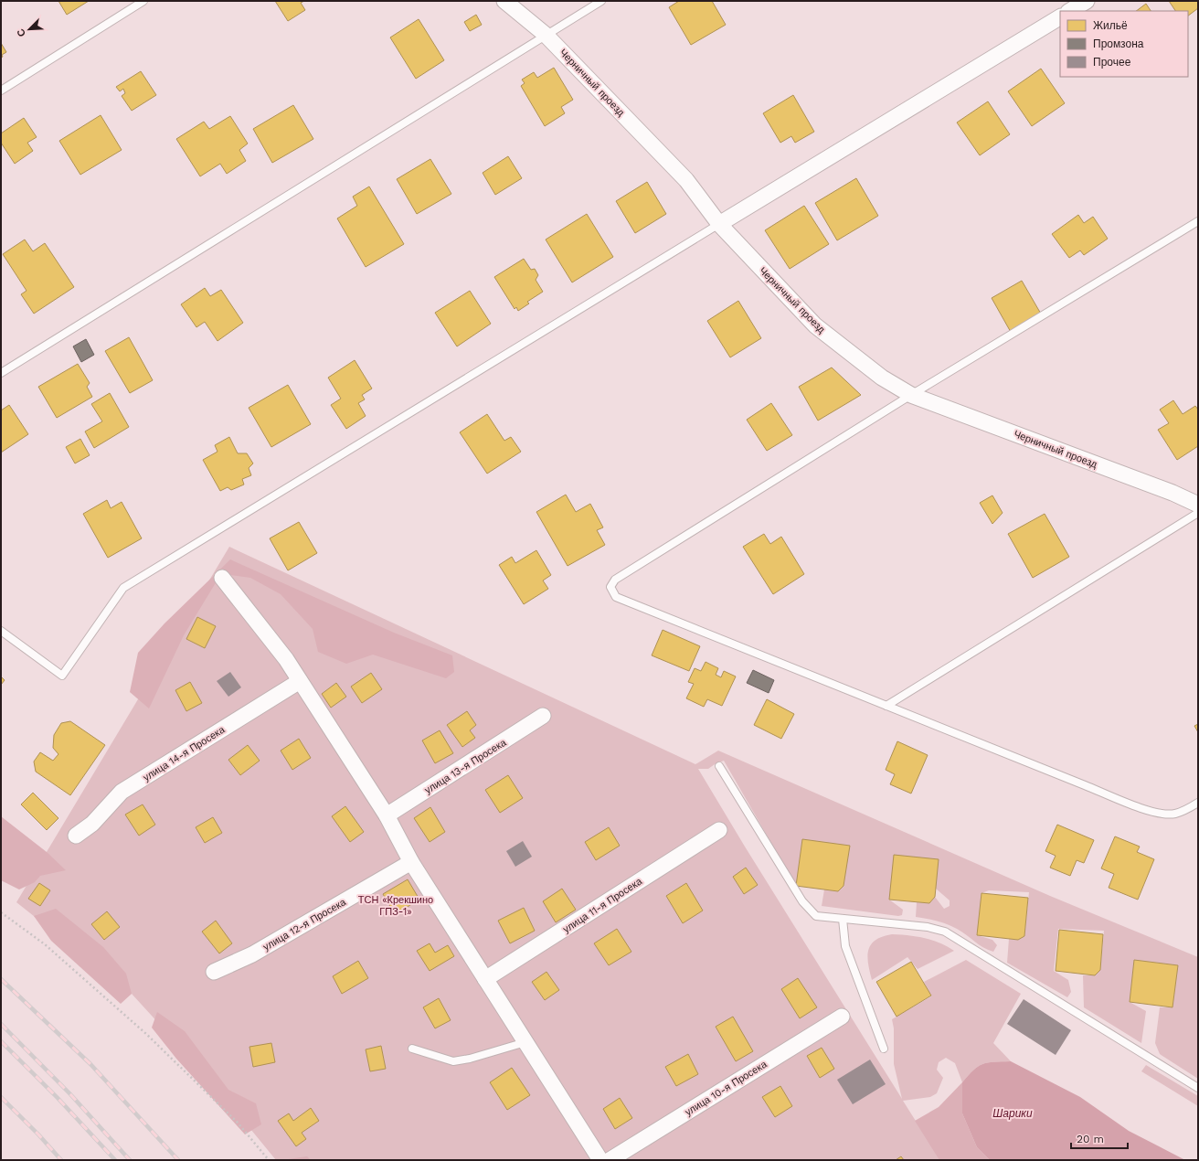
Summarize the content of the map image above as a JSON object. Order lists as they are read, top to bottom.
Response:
{
  "streets": {
    "street": [
      "Черничный проезд",
      "улица 14-я Просека",
      "улица 13-я Просека",
      "улица 11-я Просека",
      "улица 12-я Просека",
      "улица 10-я Просека"
    ]
  },
  "water": ["Шарики"],
  "parks": ["ТСН «Крекшино ГПЗ-1»"],
  "legend": ["Жильё", "Промзона", "Прочее"],
  "scale_bar": "20 m",
  "north": "bottom left"
}
